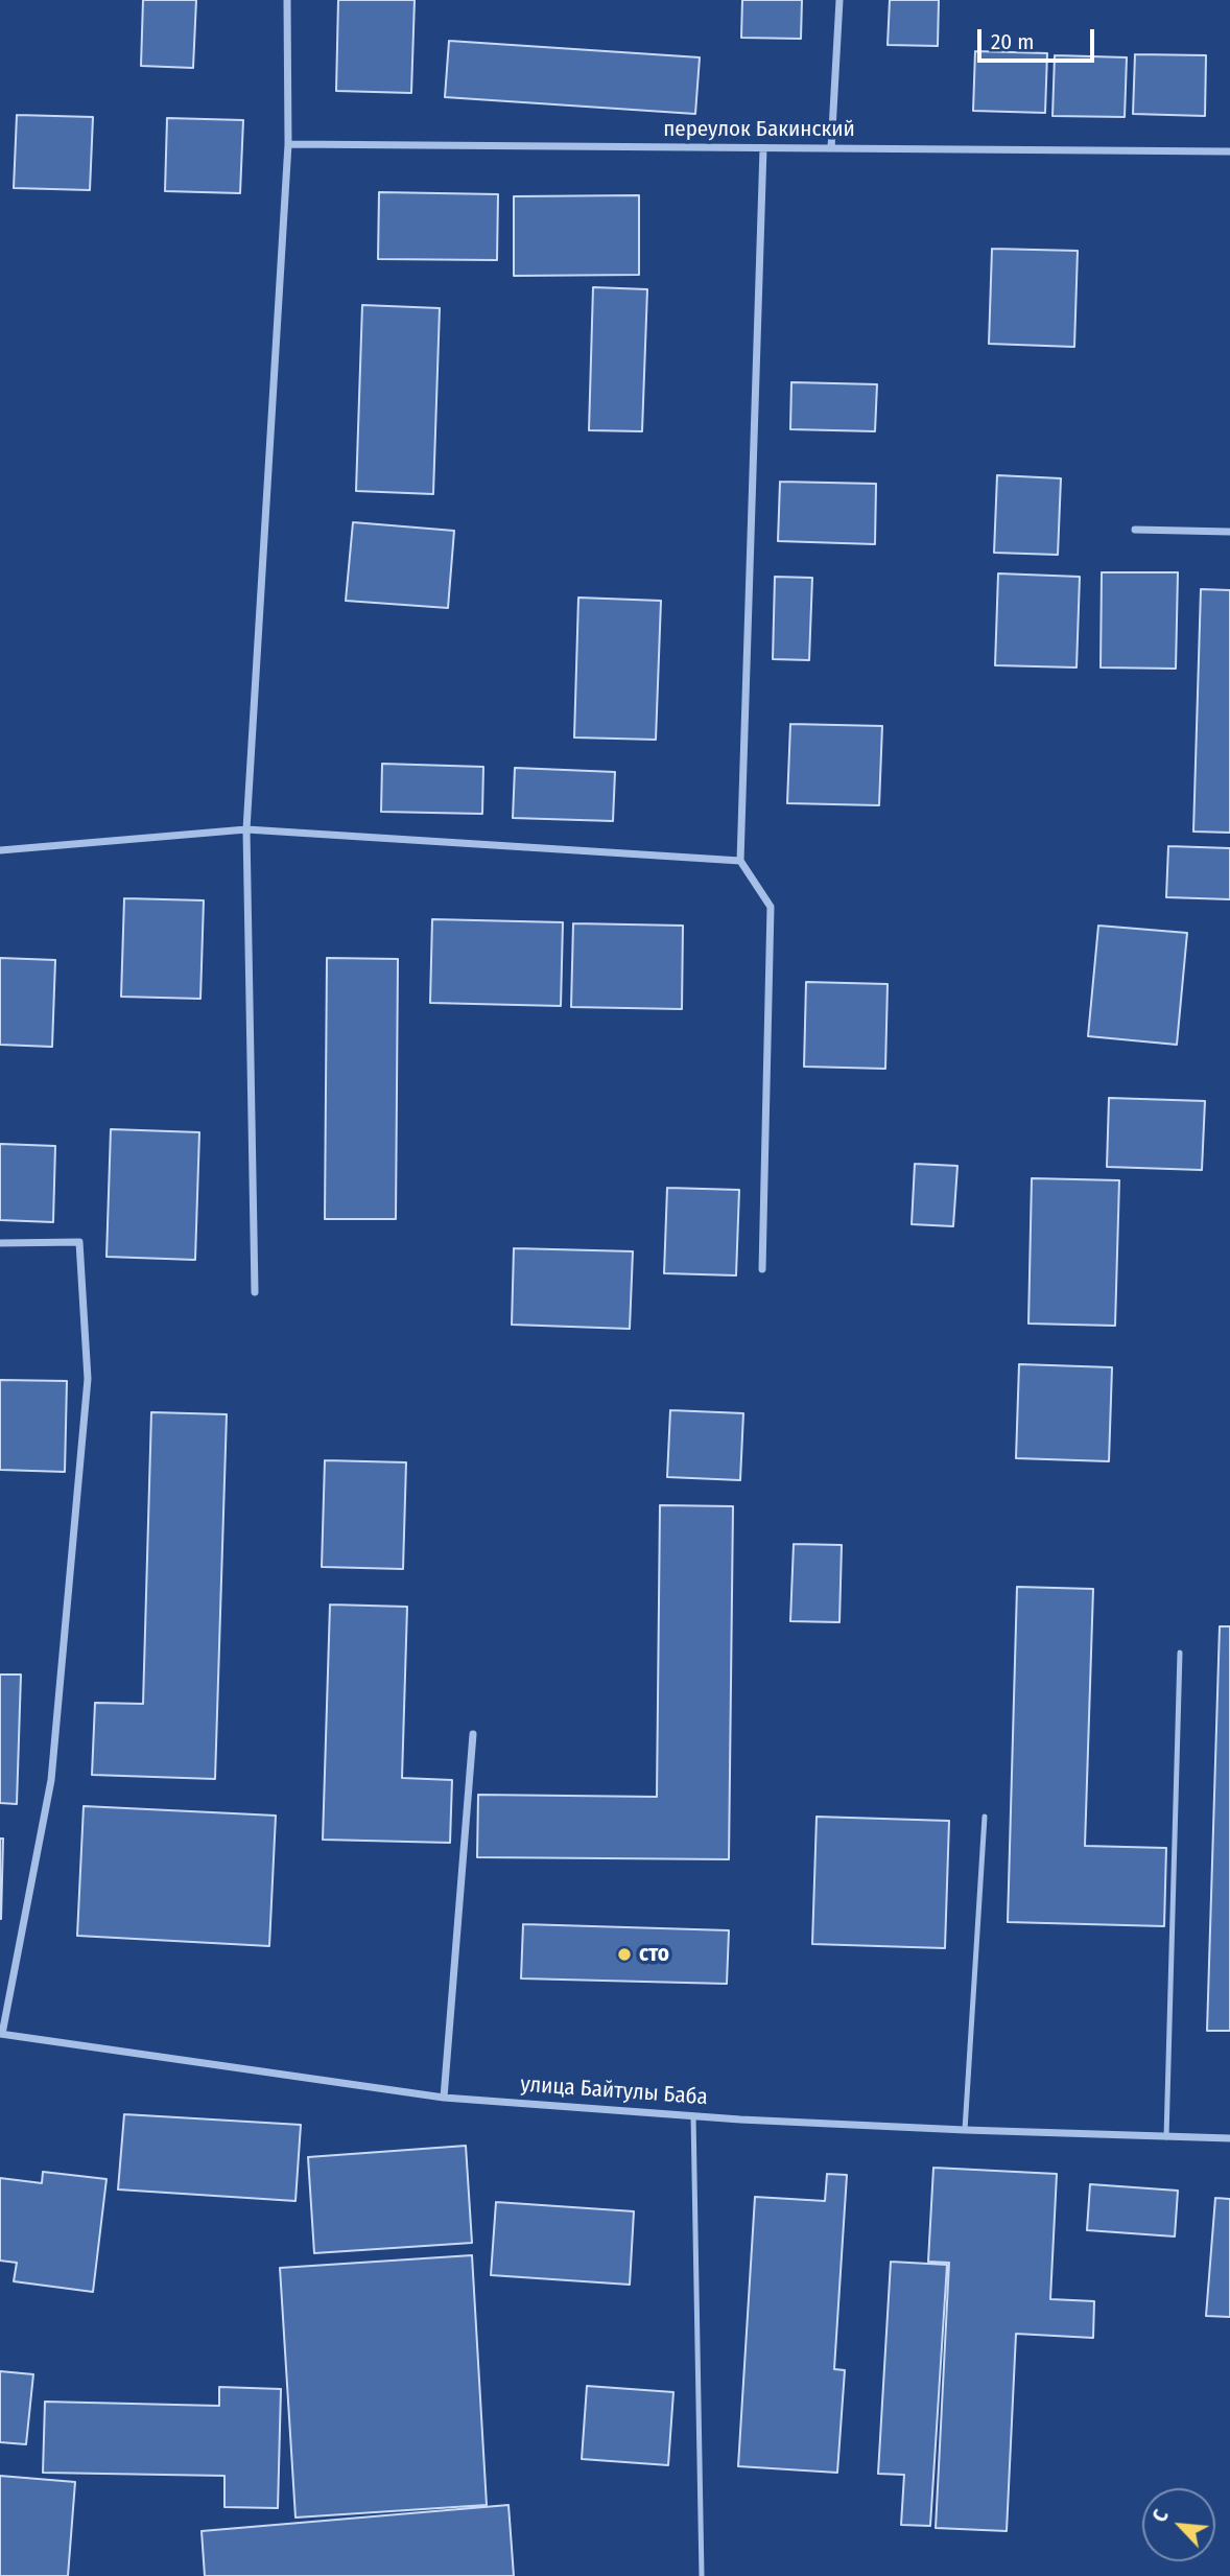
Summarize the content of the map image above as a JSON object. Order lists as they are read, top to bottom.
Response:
{
  "streets": {
    "street": ["переулок Бакинский", "улица Байтулы Баба"]
  },
  "places": ["сто"],
  "scale_bar": "20 m",
  "north": "top left"
}
